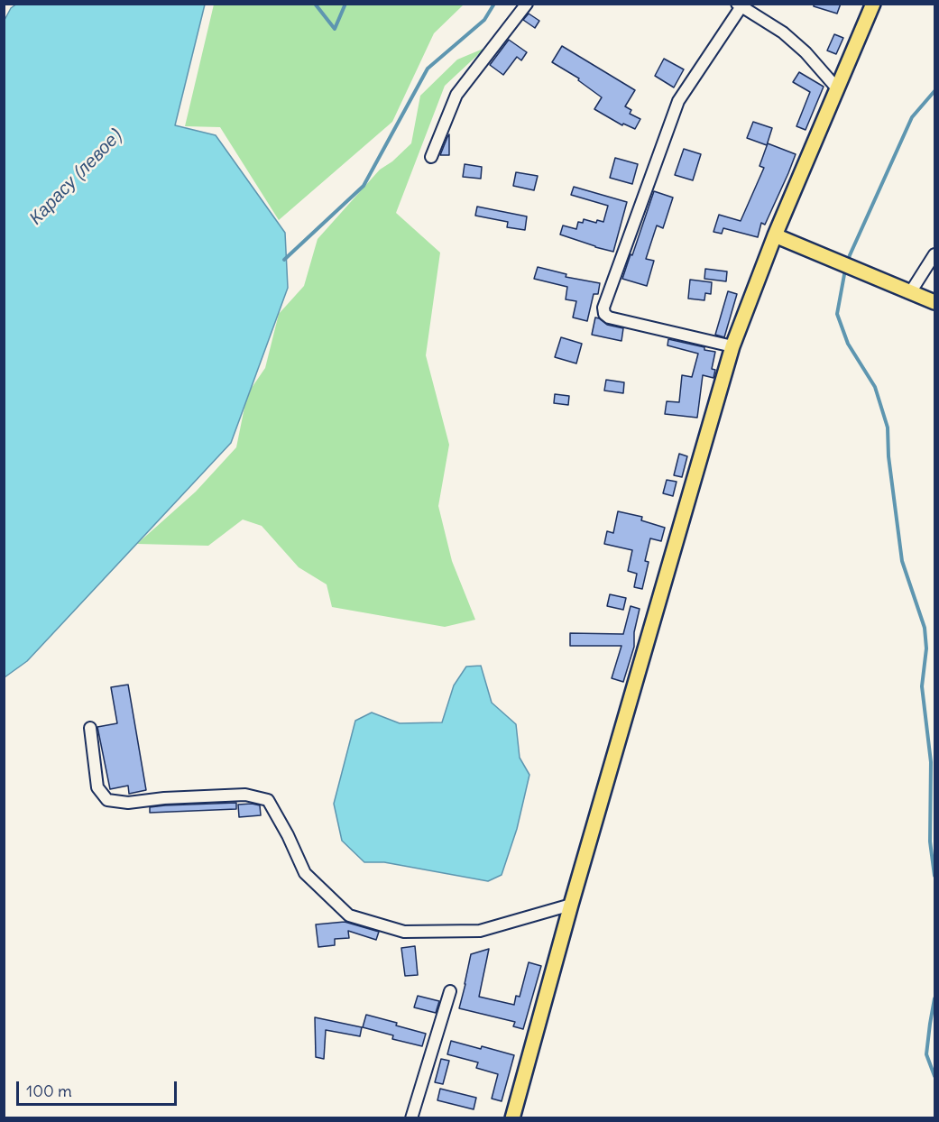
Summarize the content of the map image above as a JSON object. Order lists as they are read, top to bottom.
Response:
{
  "water": ["Карасу (левое)"],
  "scale_bar": "100 m"
}
